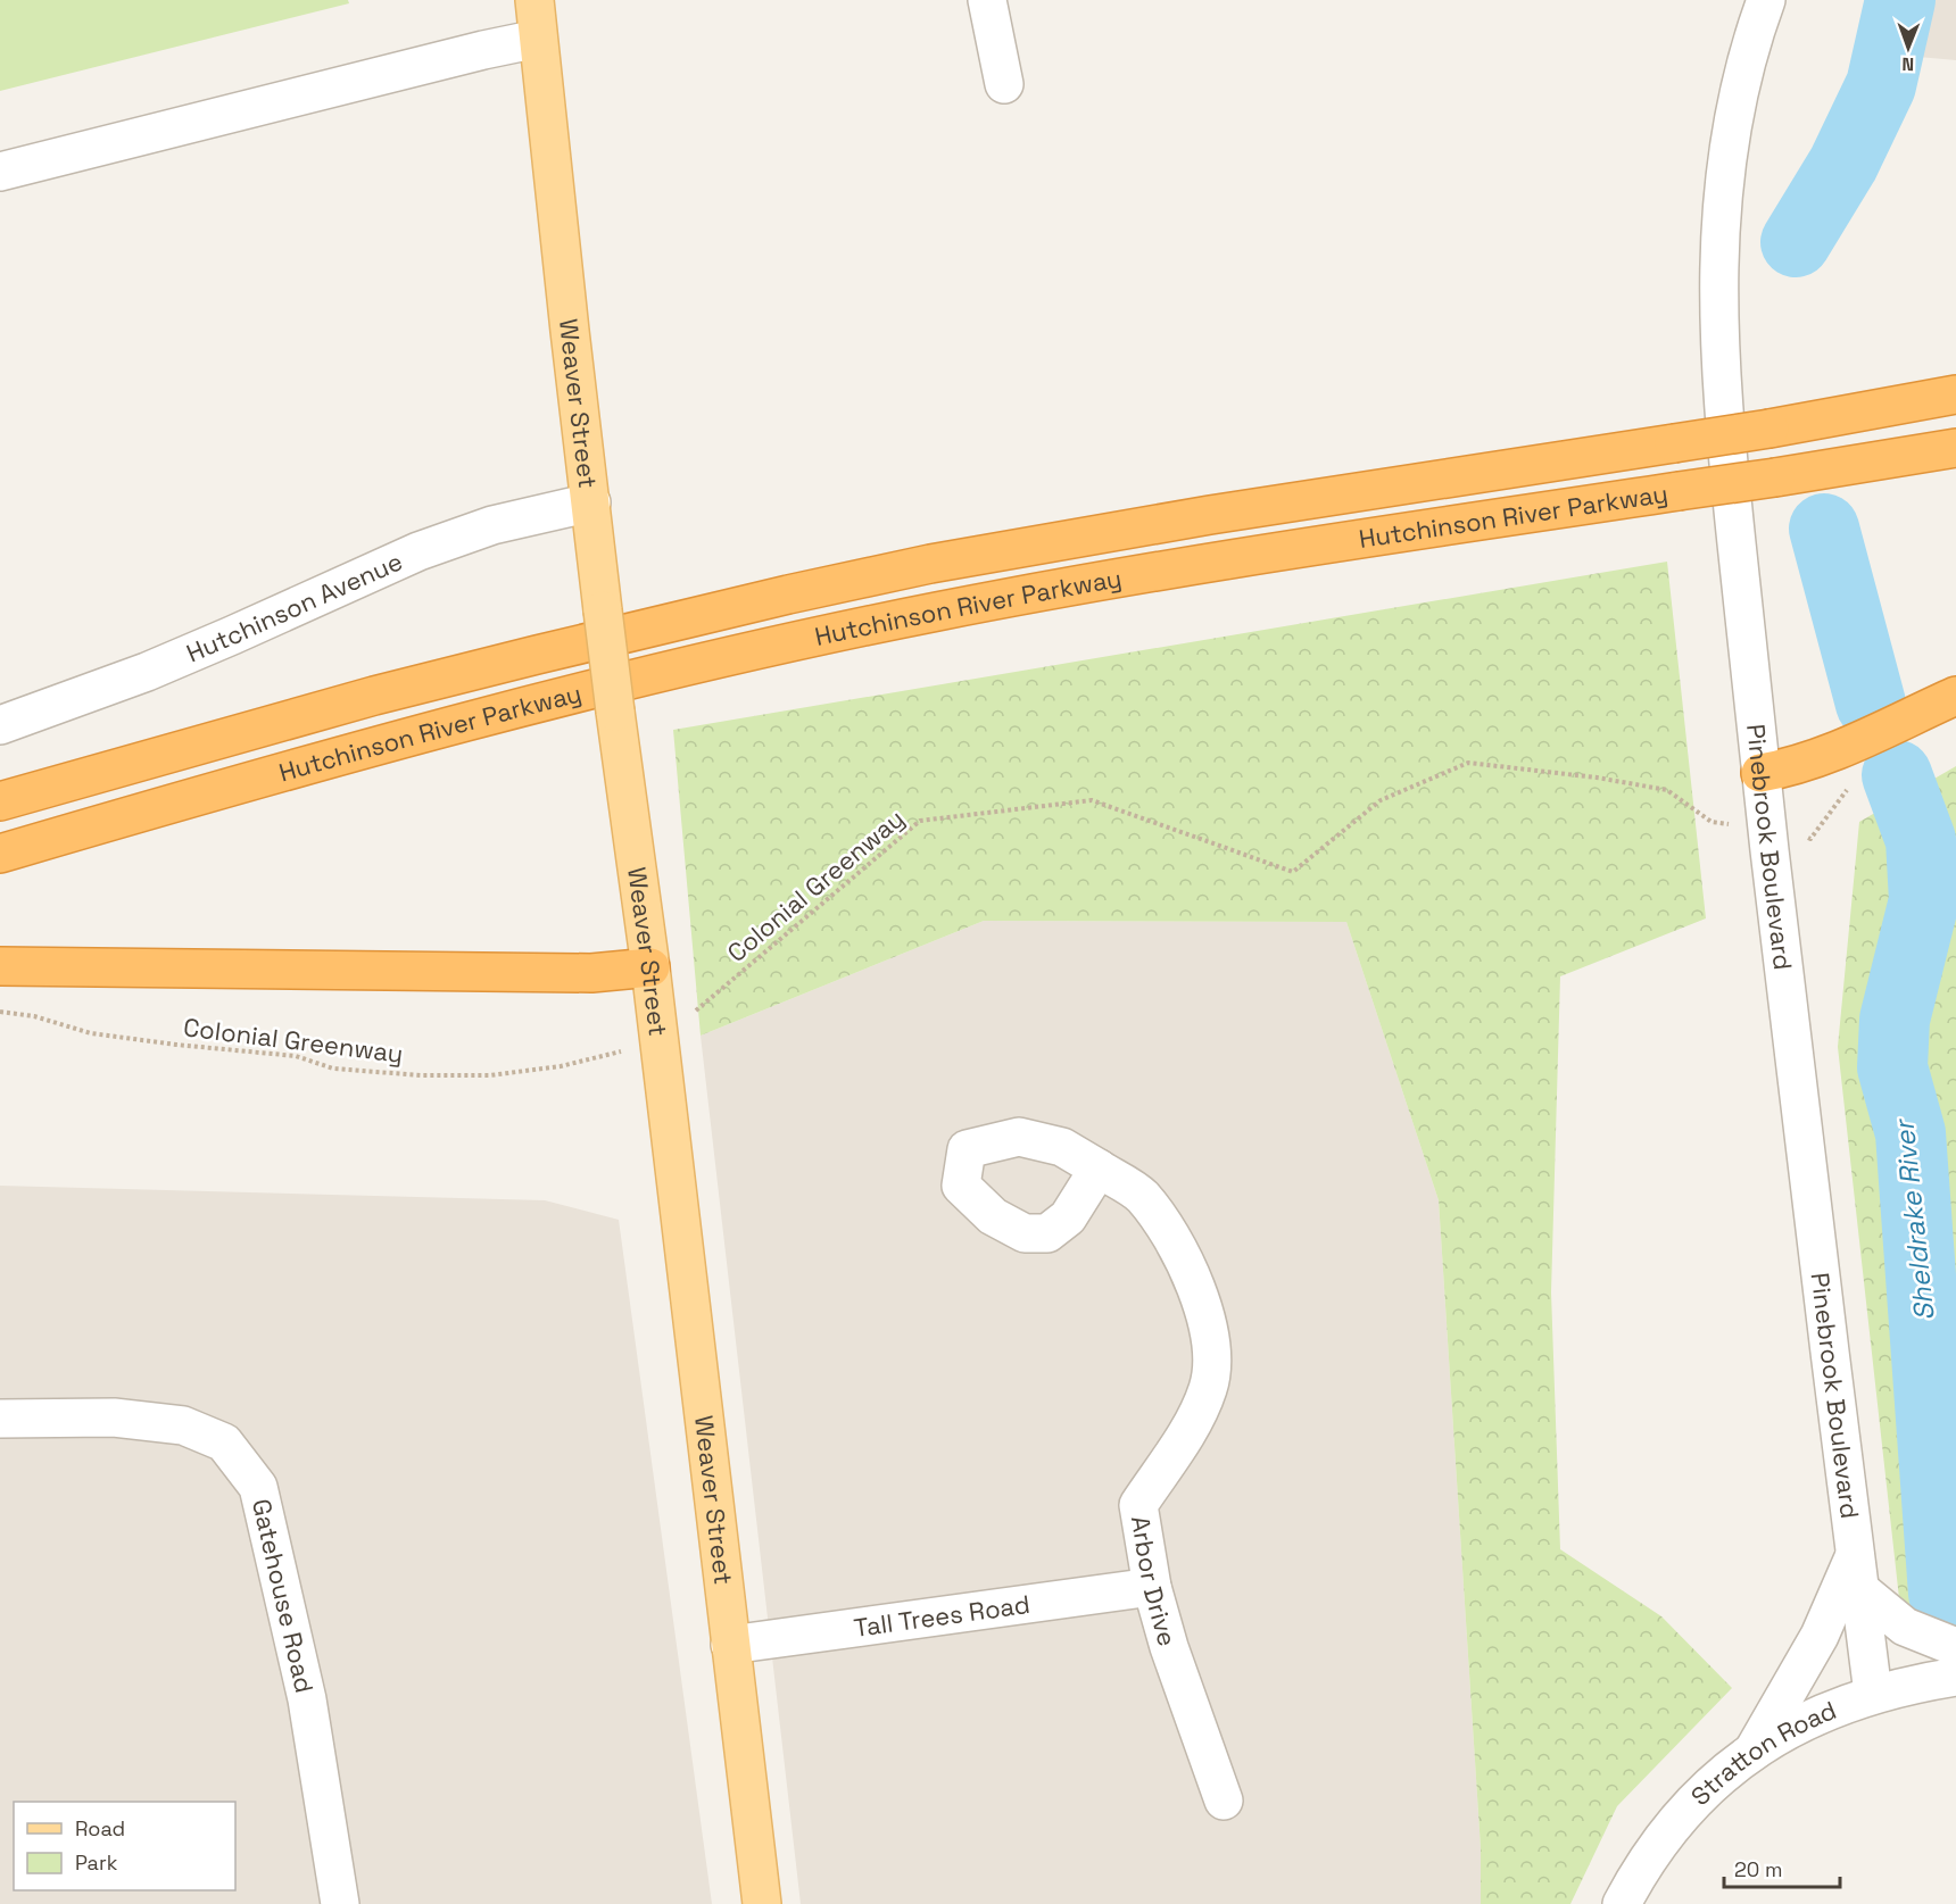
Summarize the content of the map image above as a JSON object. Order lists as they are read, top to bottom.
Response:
{
  "streets": {
    "highway": ["Hutchinson River Parkway"],
    "main road": ["Weaver Street"],
    "street": [
      "Hutchinson Avenue",
      "Pinebrook Boulevard",
      "Arbor Drive",
      "Gatehouse Road",
      "Tall Trees Road",
      "Stratton Road"
    ],
    "path": ["Colonial Greenway"]
  },
  "crossings": [
    ["Weaver Street", "Hutchinson Avenue"],
    ["Weaver Street", "Colonial Greenway"],
    ["Weaver Street", "Tall Trees Road"],
    ["Pinebrook Boulevard", "Colonial Greenway"],
    ["Pinebrook Boulevard", "Stratton Road"],
    ["Arbor Drive", "Tall Trees Road"]
  ],
  "water": ["Sheldrake River"],
  "legend": ["Road", "Park"],
  "scale_bar": "20 m",
  "north": "bottom"
}
